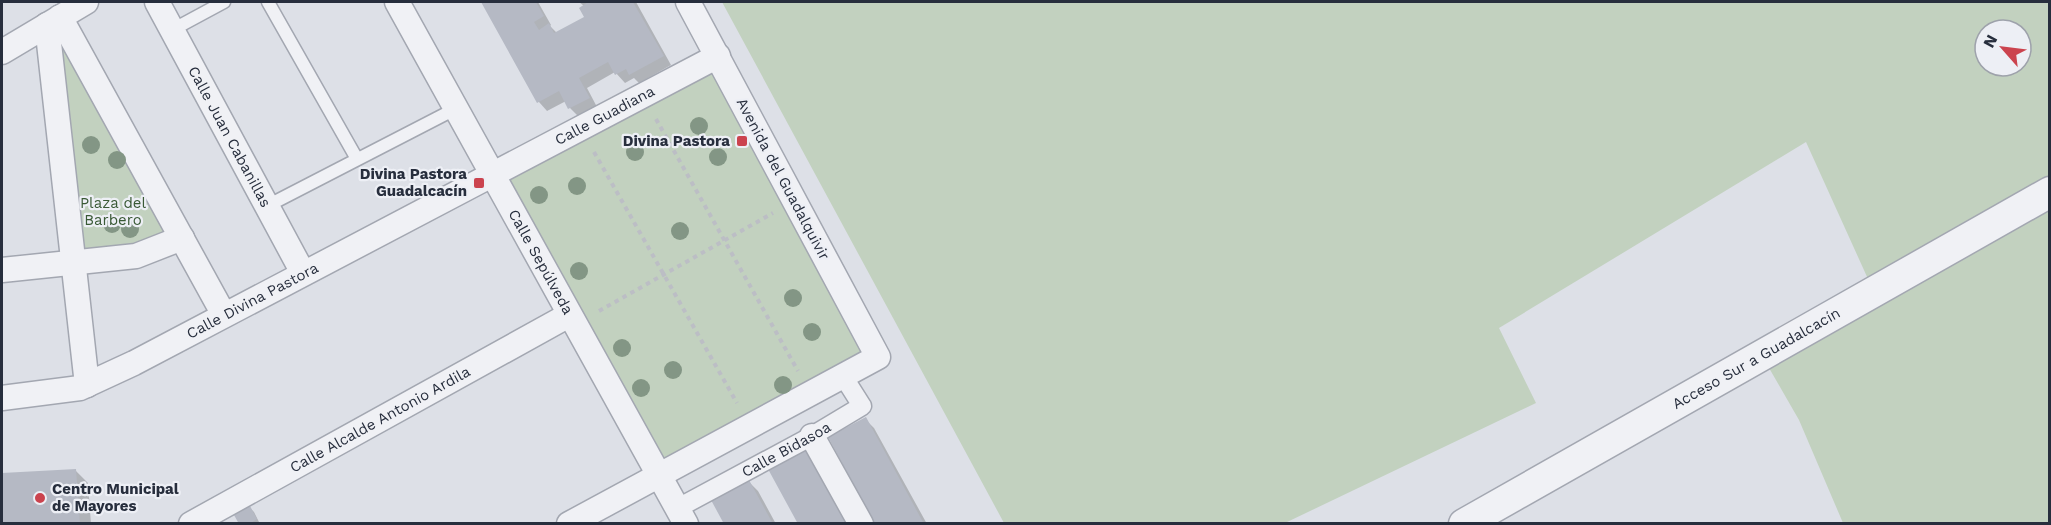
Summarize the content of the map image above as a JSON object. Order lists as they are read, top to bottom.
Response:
{
  "streets": {
    "street": [
      "Calle Guadiana",
      "Calle Juan Cabanillas",
      "Avenida del Guadalquivir",
      "Calle Sepúlveda",
      "Calle Divina Pastora",
      "Acceso Sur a Guadalcacín",
      "Calle Alcalde Antonio Ardila",
      "Calle Bidasoa"
    ]
  },
  "crossings": [
    ["Calle Guadiana", "Avenida del Guadalquivir"],
    ["Calle Guadiana", "Calle Sepúlveda"],
    ["Calle Guadiana", "Calle Divina Pastora"],
    ["Calle Juan Cabanillas", "Calle Divina Pastora"],
    ["Avenida del Guadalquivir", "Calle Bidasoa"],
    ["Calle Sepúlveda", "Calle Divina Pastora"],
    ["Calle Sepúlveda", "Calle Alcalde Antonio Ardila"],
    ["Calle Sepúlveda", "Calle Bidasoa"]
  ],
  "parks": ["Plaza del Barbero"],
  "places": {
    "transit": ["Divina Pastora", "Divina Pastora Guadalcacín"],
    "other": ["Centro Municipal de Mayores"]
  },
  "north": "top left"
}
